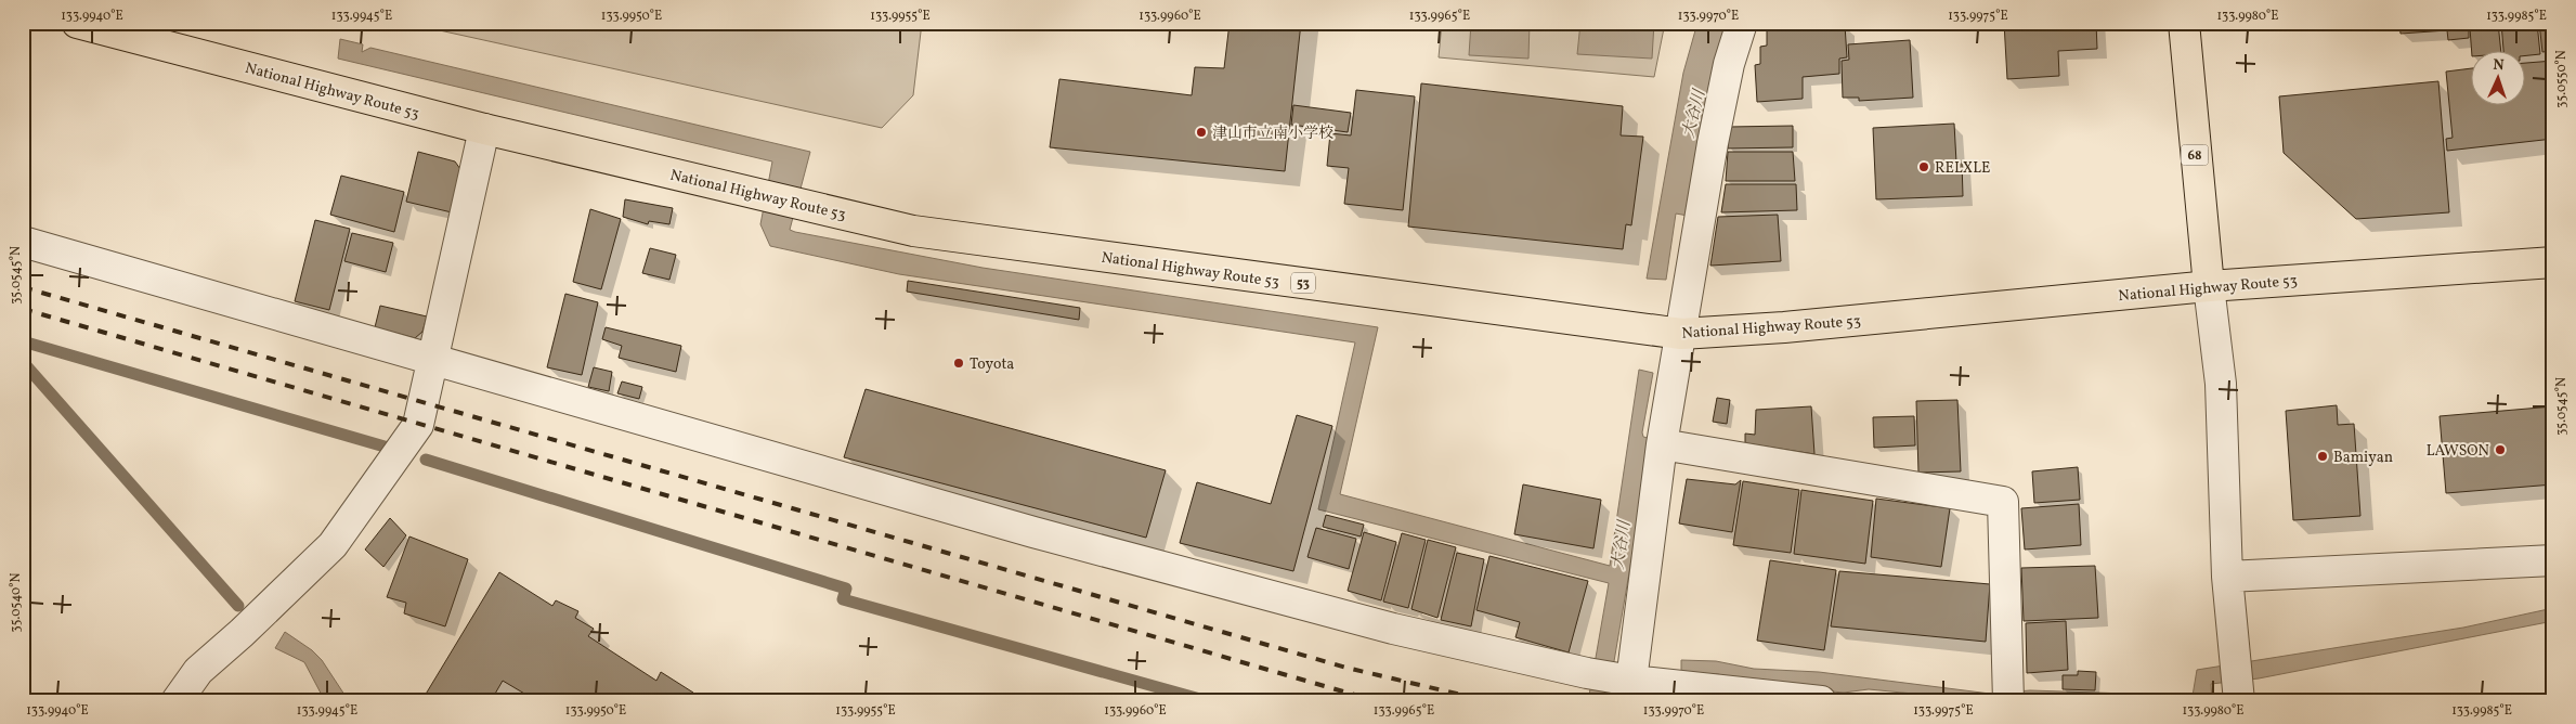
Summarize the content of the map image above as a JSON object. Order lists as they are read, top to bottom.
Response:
{
  "streets": {
    "main road": ["National Highway Route 53", "68", "53"]
  },
  "crossings": [
    ["National Highway Route 53", "68"]
  ],
  "water": ["大谷川"],
  "places": [
    "津山市立南小学校",
    "RELXLE",
    "Toyota",
    "LAWSON",
    "Bamiyan"
  ],
  "north": "top",
  "coordinates": [
    "133.9940°E",
    "133.9945°E",
    "133.9950°E",
    "133.9955°E",
    "133.9960°E",
    "133.9965°E",
    "133.9970°E",
    "133.9975°E",
    "133.9980°E",
    "133.9985°E",
    "35.0550°N",
    "35.0545°N",
    "35.0540°N"
  ]
}
